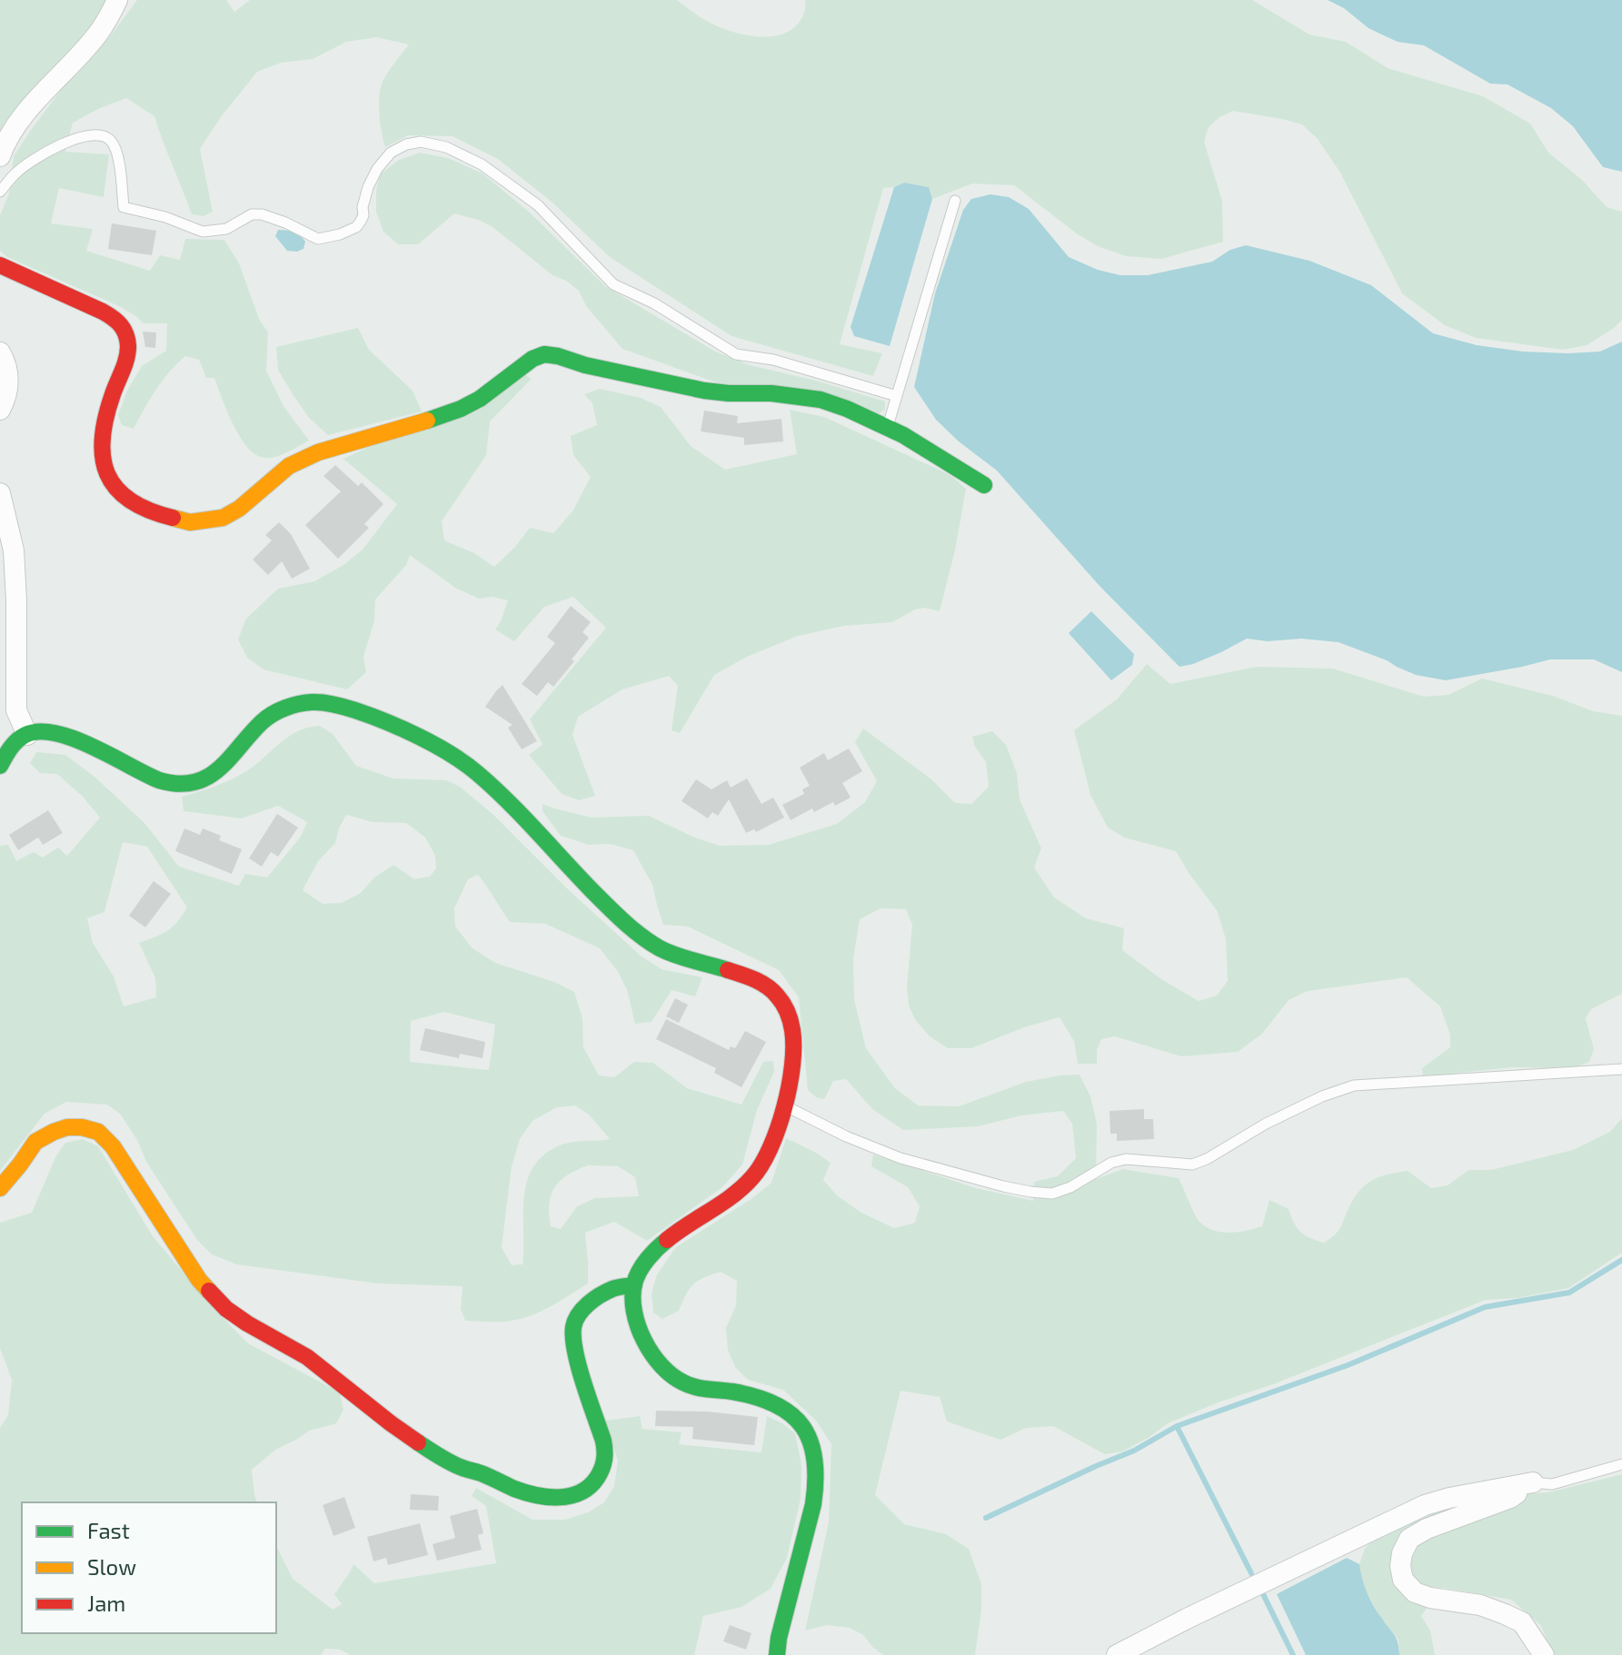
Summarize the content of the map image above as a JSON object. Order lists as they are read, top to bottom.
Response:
{
  "legend": ["Fast", "Slow", "Jam"]
}
